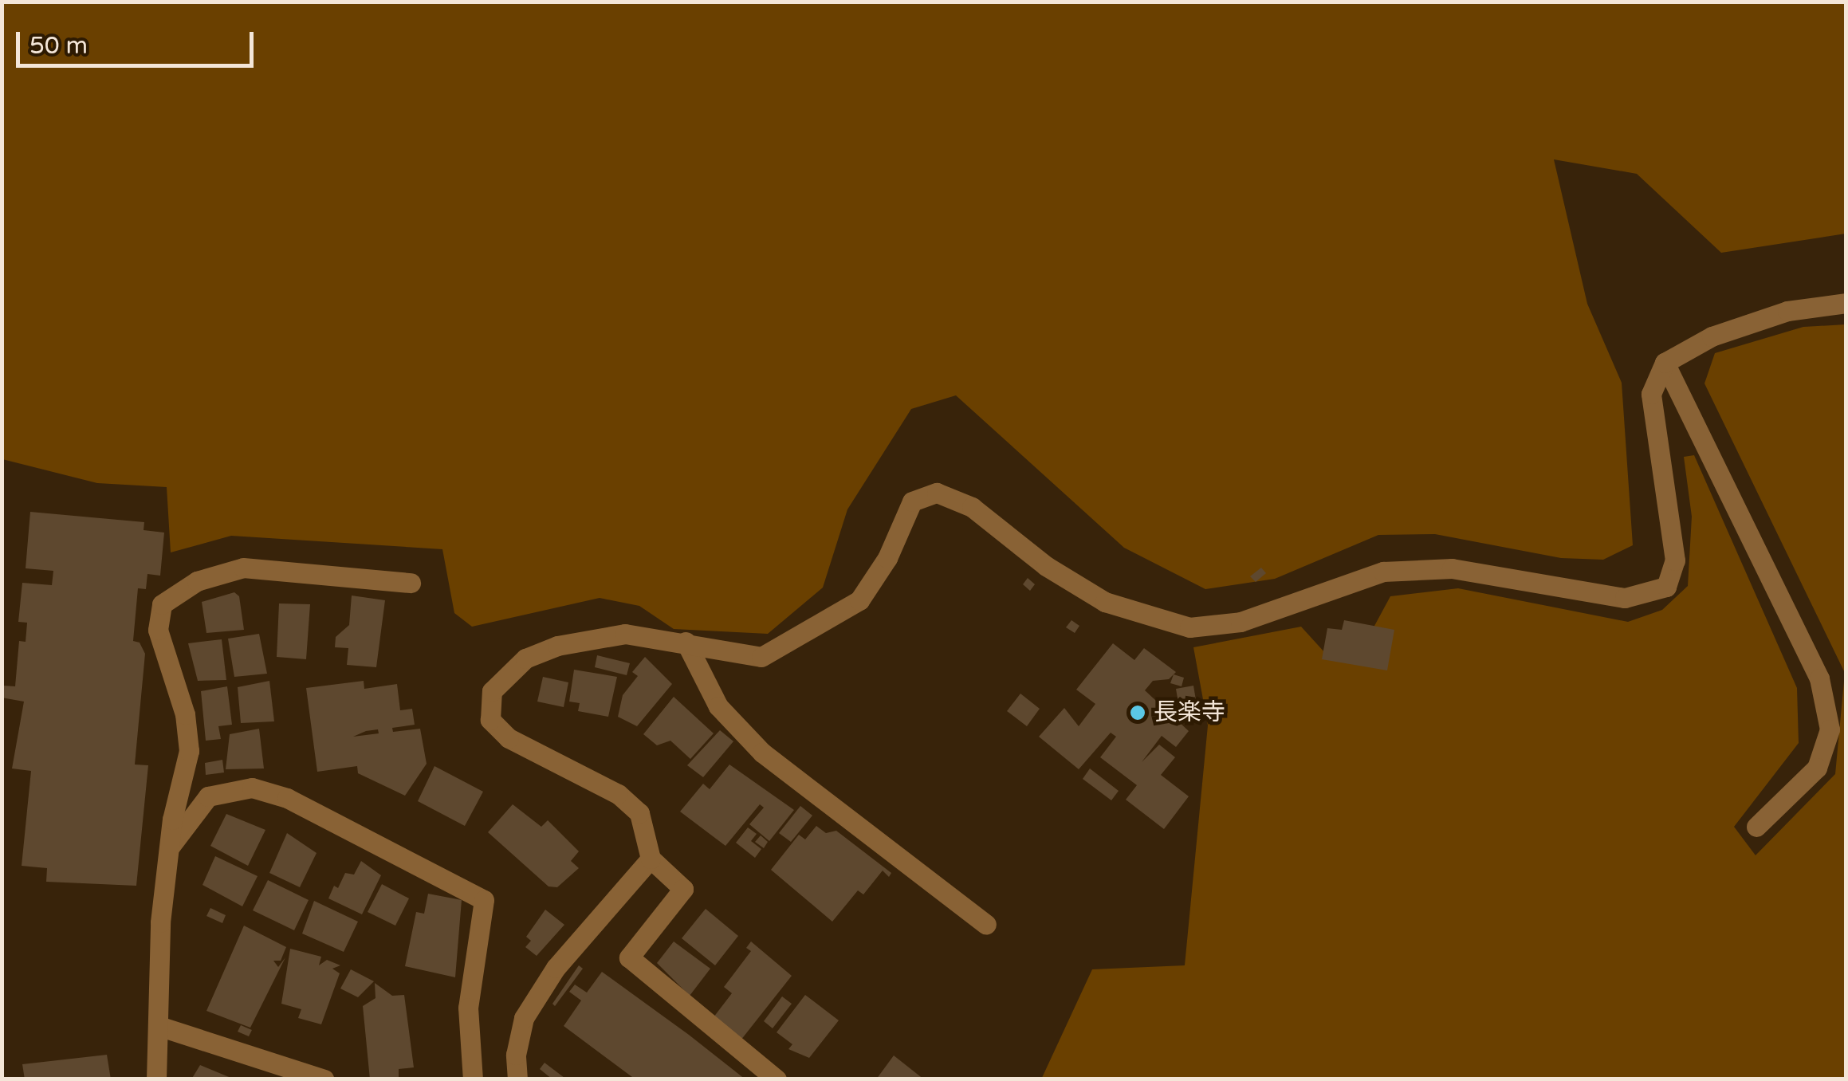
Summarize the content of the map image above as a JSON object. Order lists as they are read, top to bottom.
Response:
{
  "places": ["長楽寺"],
  "scale_bar": "50 m"
}
